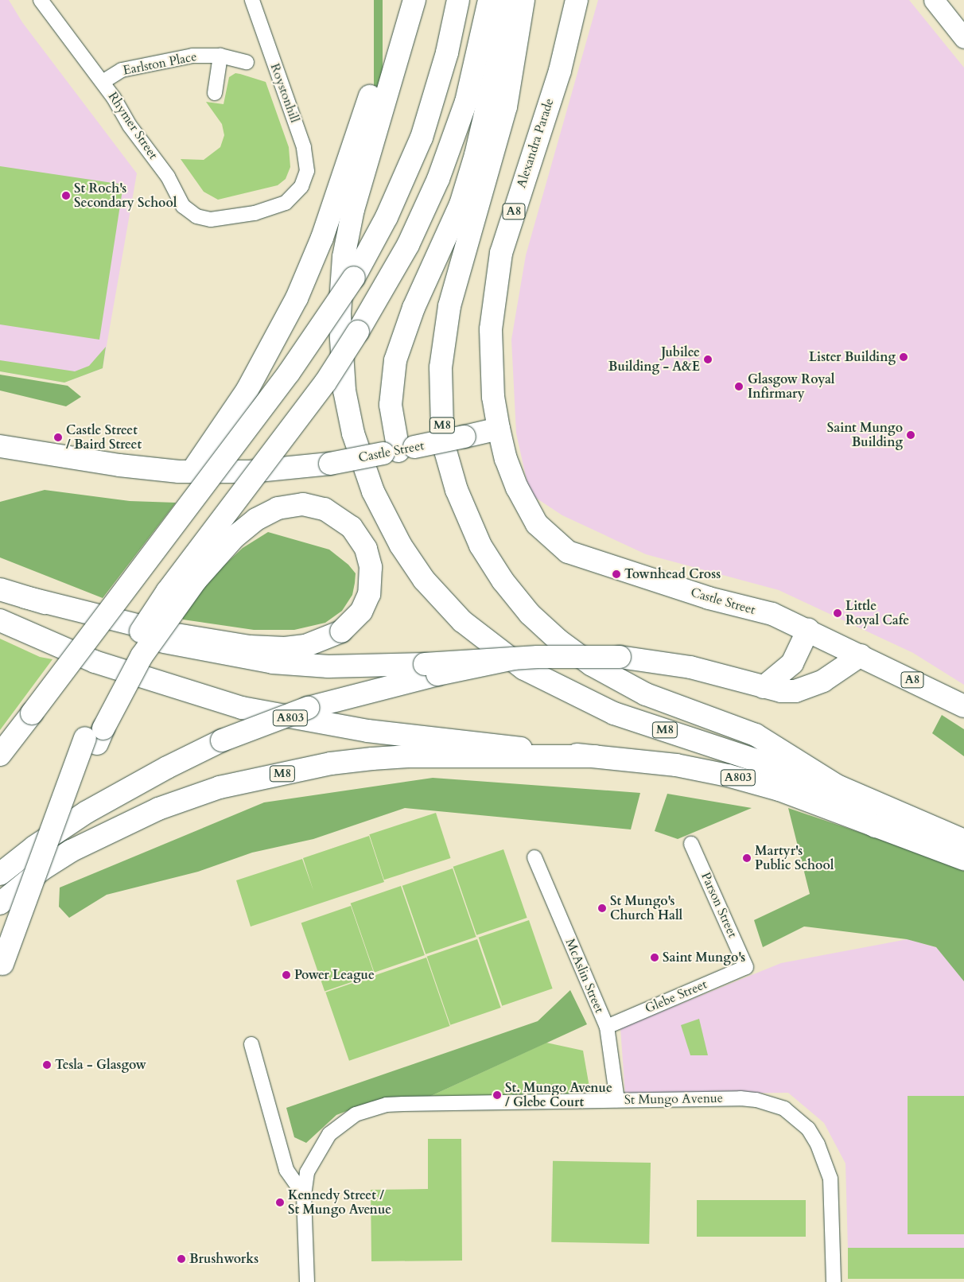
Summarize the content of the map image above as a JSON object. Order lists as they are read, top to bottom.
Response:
{
  "streets": {
    "main road": [
      "Alexandra Parade",
      "A8",
      "M8",
      "Castle Street",
      "A803"
    ],
    "street": [
      "Earlston Place",
      "Roystonhill",
      "Rhymer Street",
      "Parson Street",
      "McAslin Street",
      "Glebe Street",
      "St Mungo Avenue"
    ]
  },
  "crossings": [
    ["Earlston Place", "Rhymer Street"],
    ["Roystonhill", "Rhymer Street"],
    ["Alexandra Parade", "Castle Street"],
    ["M8", "A803"],
    ["Parson Street", "Glebe Street"],
    ["McAslin Street", "Glebe Street"],
    ["McAslin Street", "St Mungo Avenue"]
  ],
  "places": [
    "St Roch's Secondary School",
    "Lister Building",
    "Jubilee Building - A&E",
    "Glasgow Royal Infirmary",
    "Saint Mungo Building",
    "Castle Street / Baird Street",
    "Townhead Cross",
    "Little Royal Cafe",
    "Martyr's Public School",
    "St Mungo's Church Hall",
    "Saint Mungo's",
    "Power League",
    "Tesla - Glasgow",
    "St. Mungo Avenue / Glebe Court",
    "Kennedy Street / St Mungo Avenue",
    "Brushworks"
  ]
}
